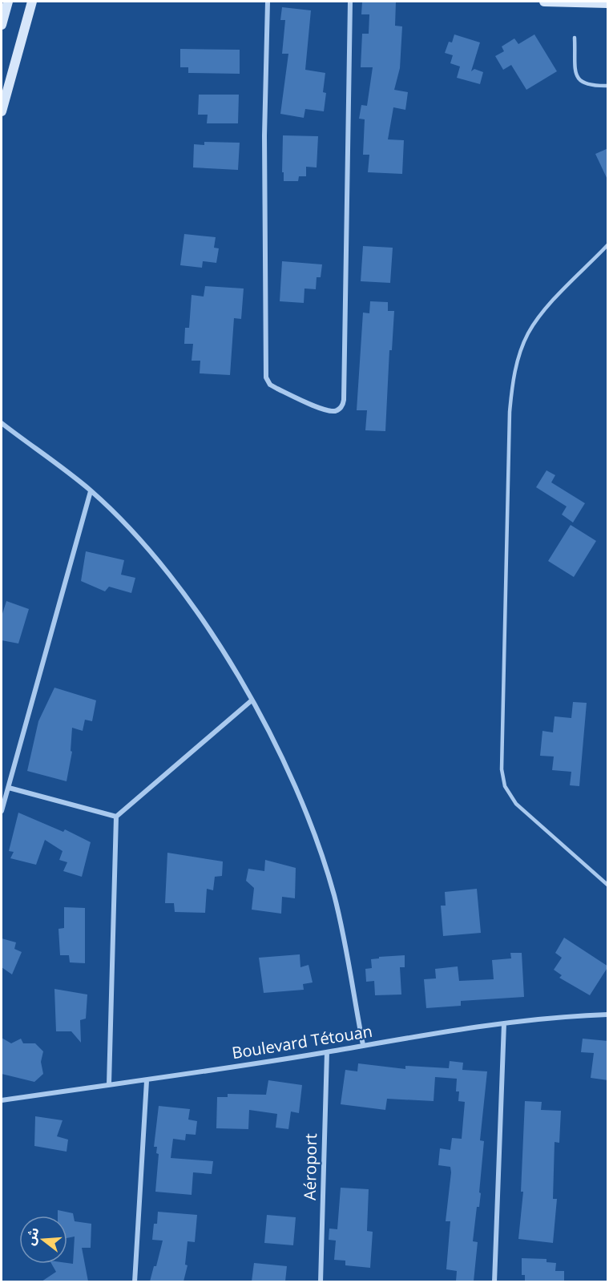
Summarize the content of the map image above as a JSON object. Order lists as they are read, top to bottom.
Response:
{
  "streets": {
    "street": ["Boulevard Tétouan", "Aéroport"]
  },
  "crossings": [
    ["Boulevard Tétouan", "Aéroport"]
  ],
  "north": "left"
}
